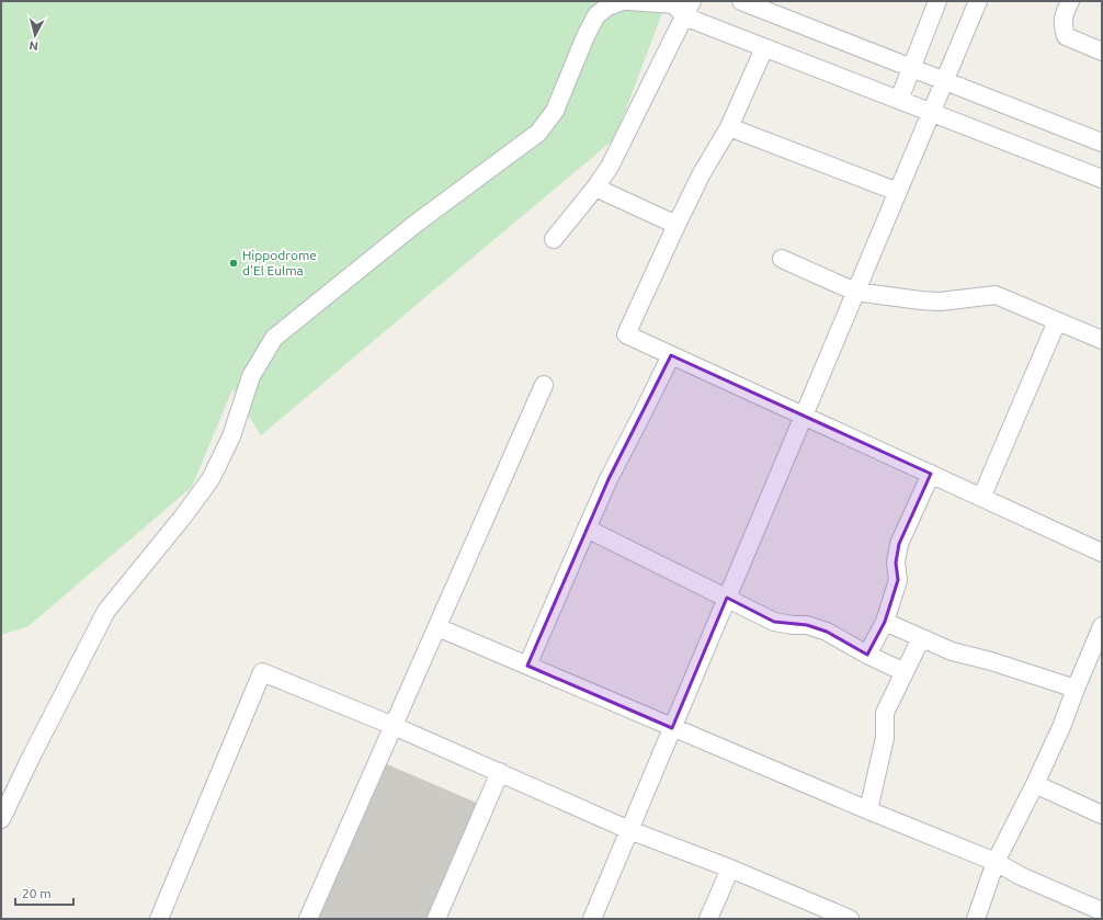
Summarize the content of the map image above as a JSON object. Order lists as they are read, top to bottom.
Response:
{
  "places": ["Hippodrome d'El Eulma"],
  "scale_bar": "20 m",
  "north": "bottom"
}
